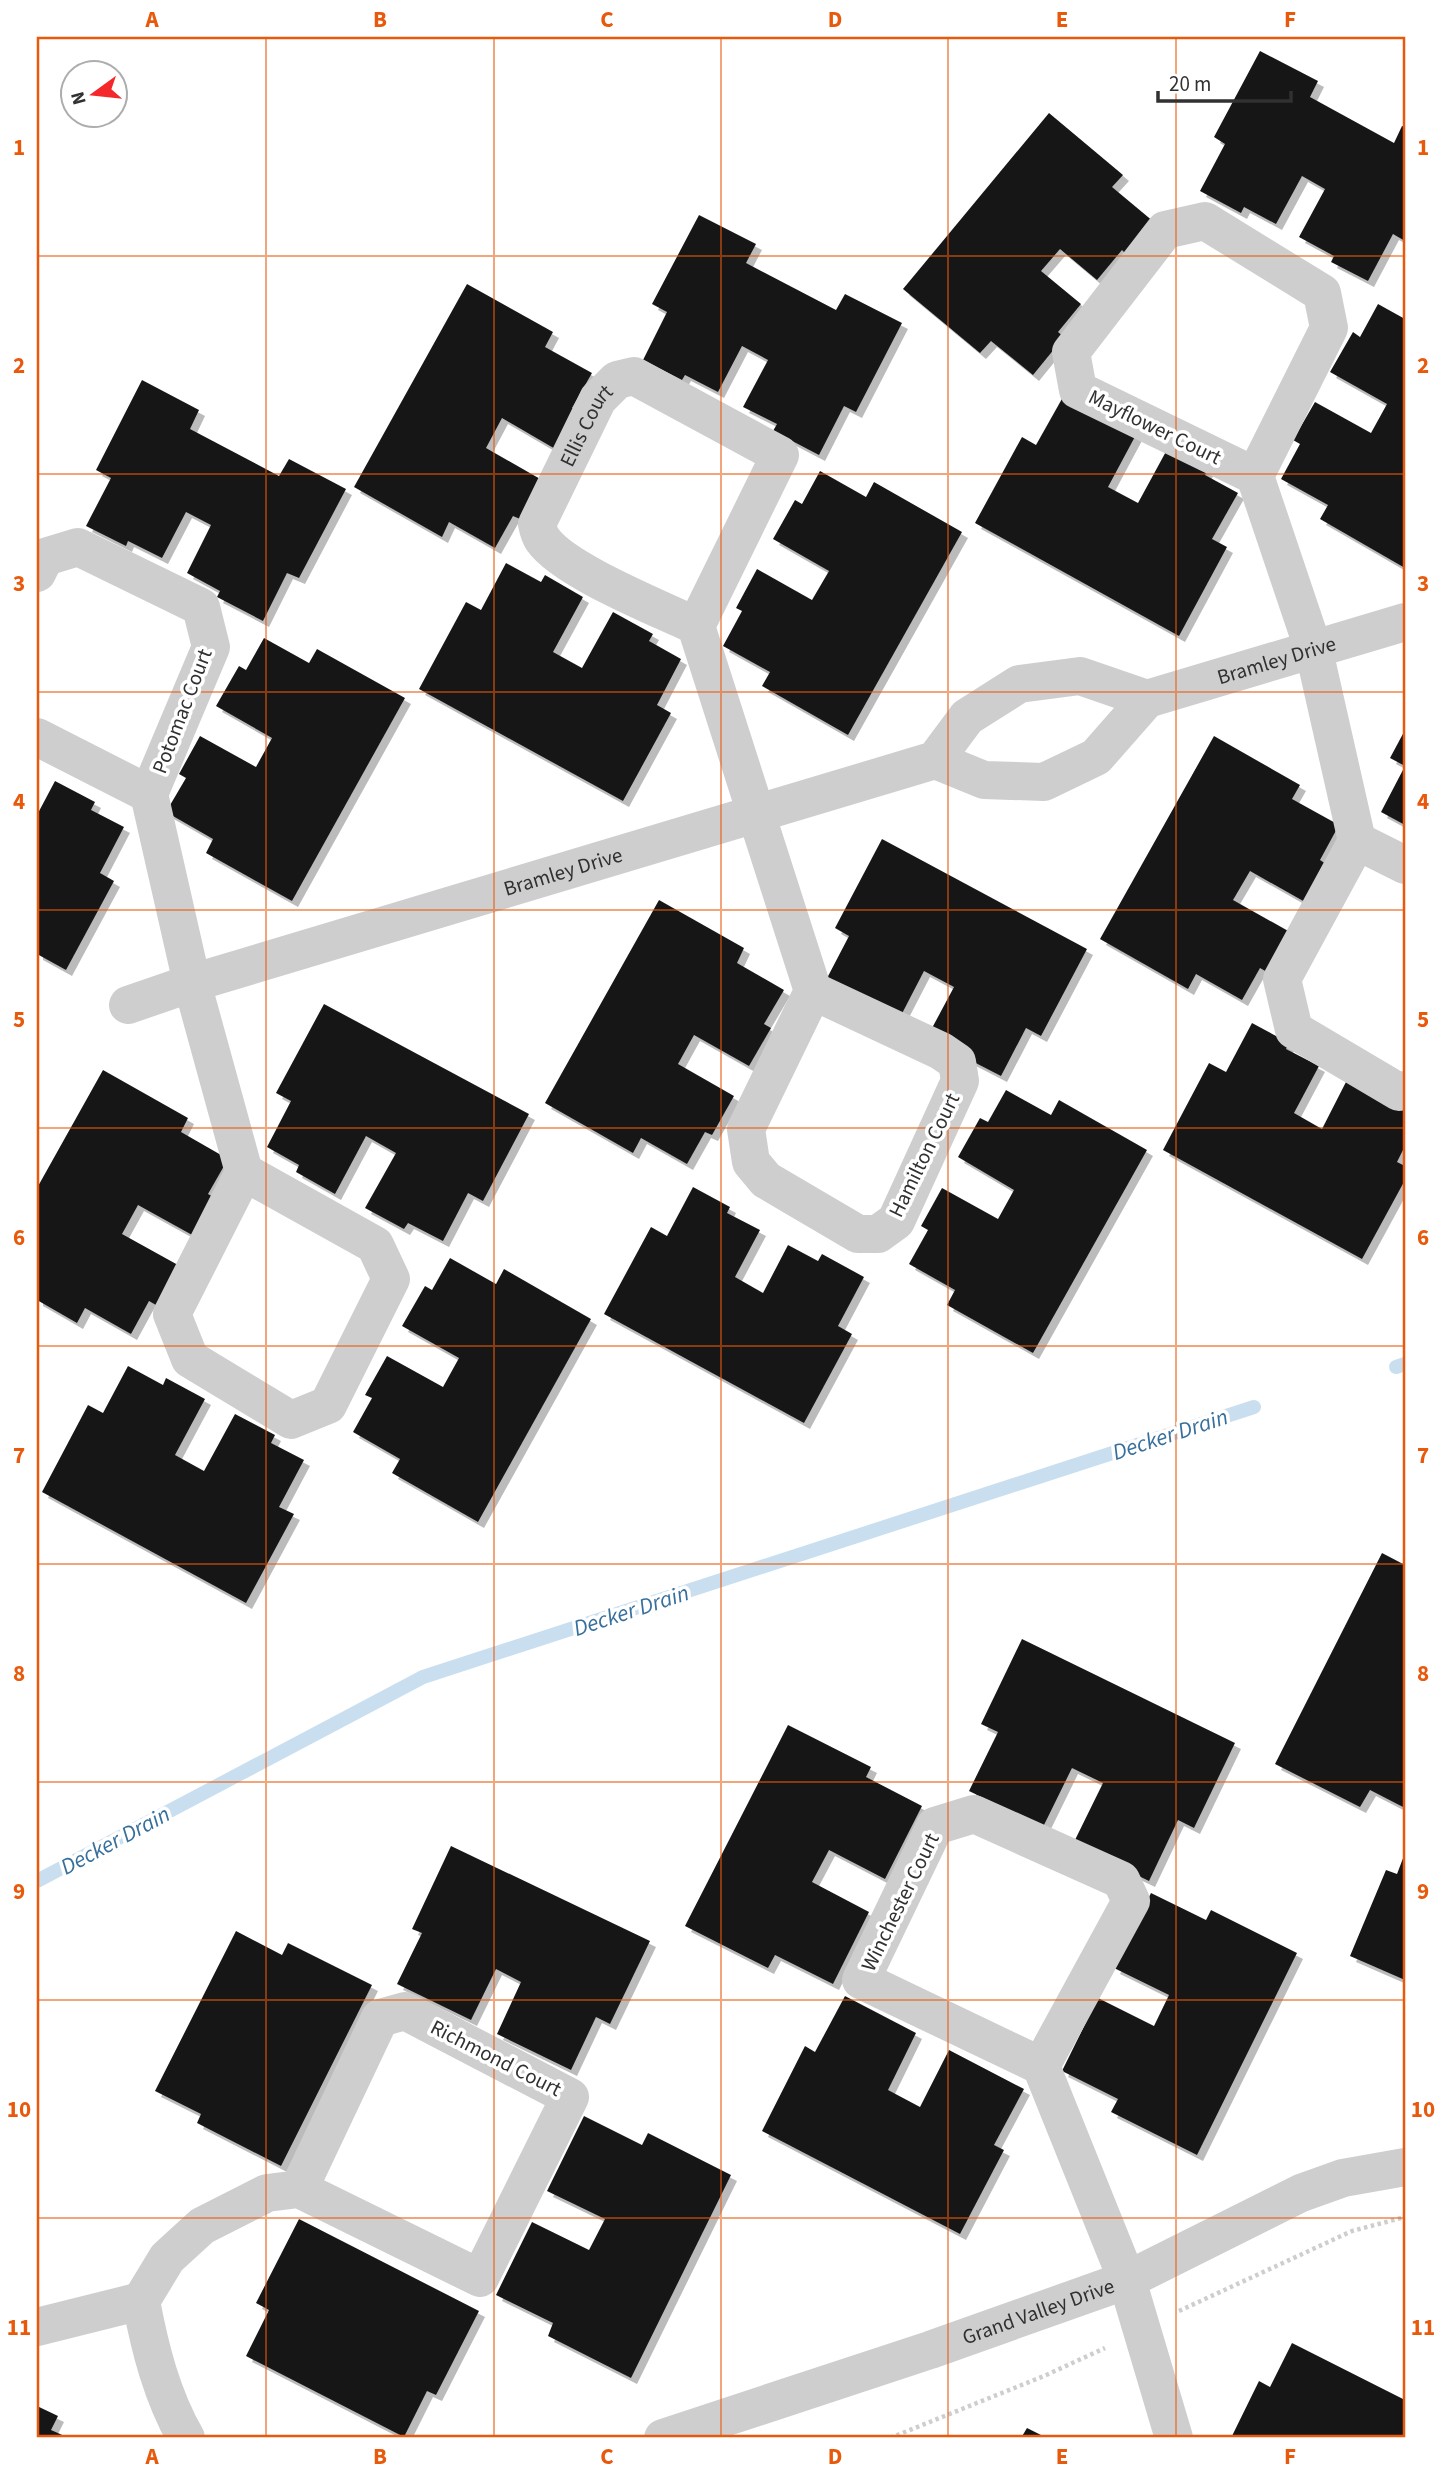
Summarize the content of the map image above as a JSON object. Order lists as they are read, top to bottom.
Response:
{
  "streets": {
    "street": [
      "Ellis Court",
      "Mayflower Court",
      "Bramley Drive",
      "Potomac Court",
      "Hamilton Court",
      "Winchester Court",
      "Richmond Court",
      "Grand Valley Drive"
    ]
  },
  "water": ["Decker Drain"],
  "scale_bar": "20 m",
  "north": "left",
  "grid": {
    "columns": [
      "A",
      "B",
      "C",
      "D",
      "E",
      "F"
    ],
    "rows": [
      "1",
      "2",
      "3",
      "4",
      "5",
      "6",
      "7",
      "8",
      "9",
      "10",
      "11"
    ]
  }
}
